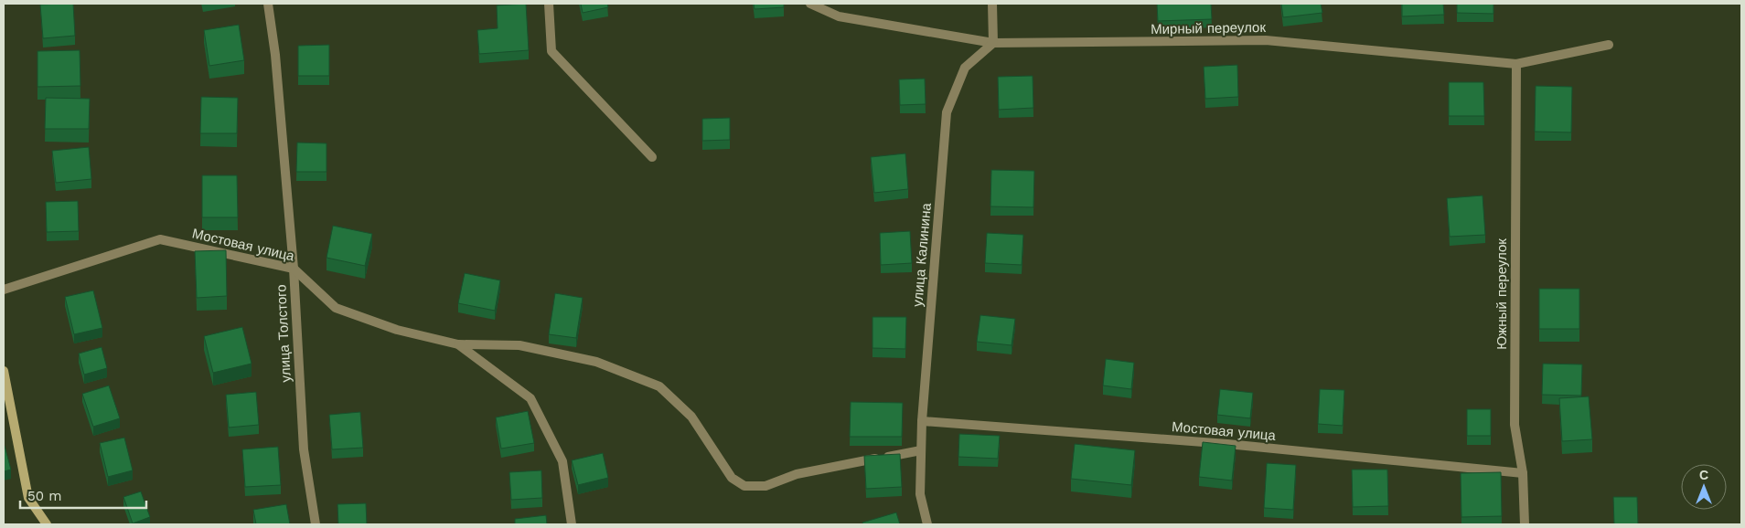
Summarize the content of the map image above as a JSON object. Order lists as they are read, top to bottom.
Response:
{
  "streets": {
    "street": [
      "Мирный переулок",
      "Мостовая улица",
      "улица Калинина",
      "Южный переулок",
      "улица Толстого"
    ]
  },
  "crossings": [
    ["Мирный переулок", "улица Калинина"],
    ["Мирный переулок", "Южный переулок"],
    ["Мостовая улица", "улица Калинина"],
    ["Мостовая улица", "Южный переулок"],
    ["Мостовая улица", "улица Толстого"]
  ],
  "scale_bar": "50 m",
  "north": "top"
}
